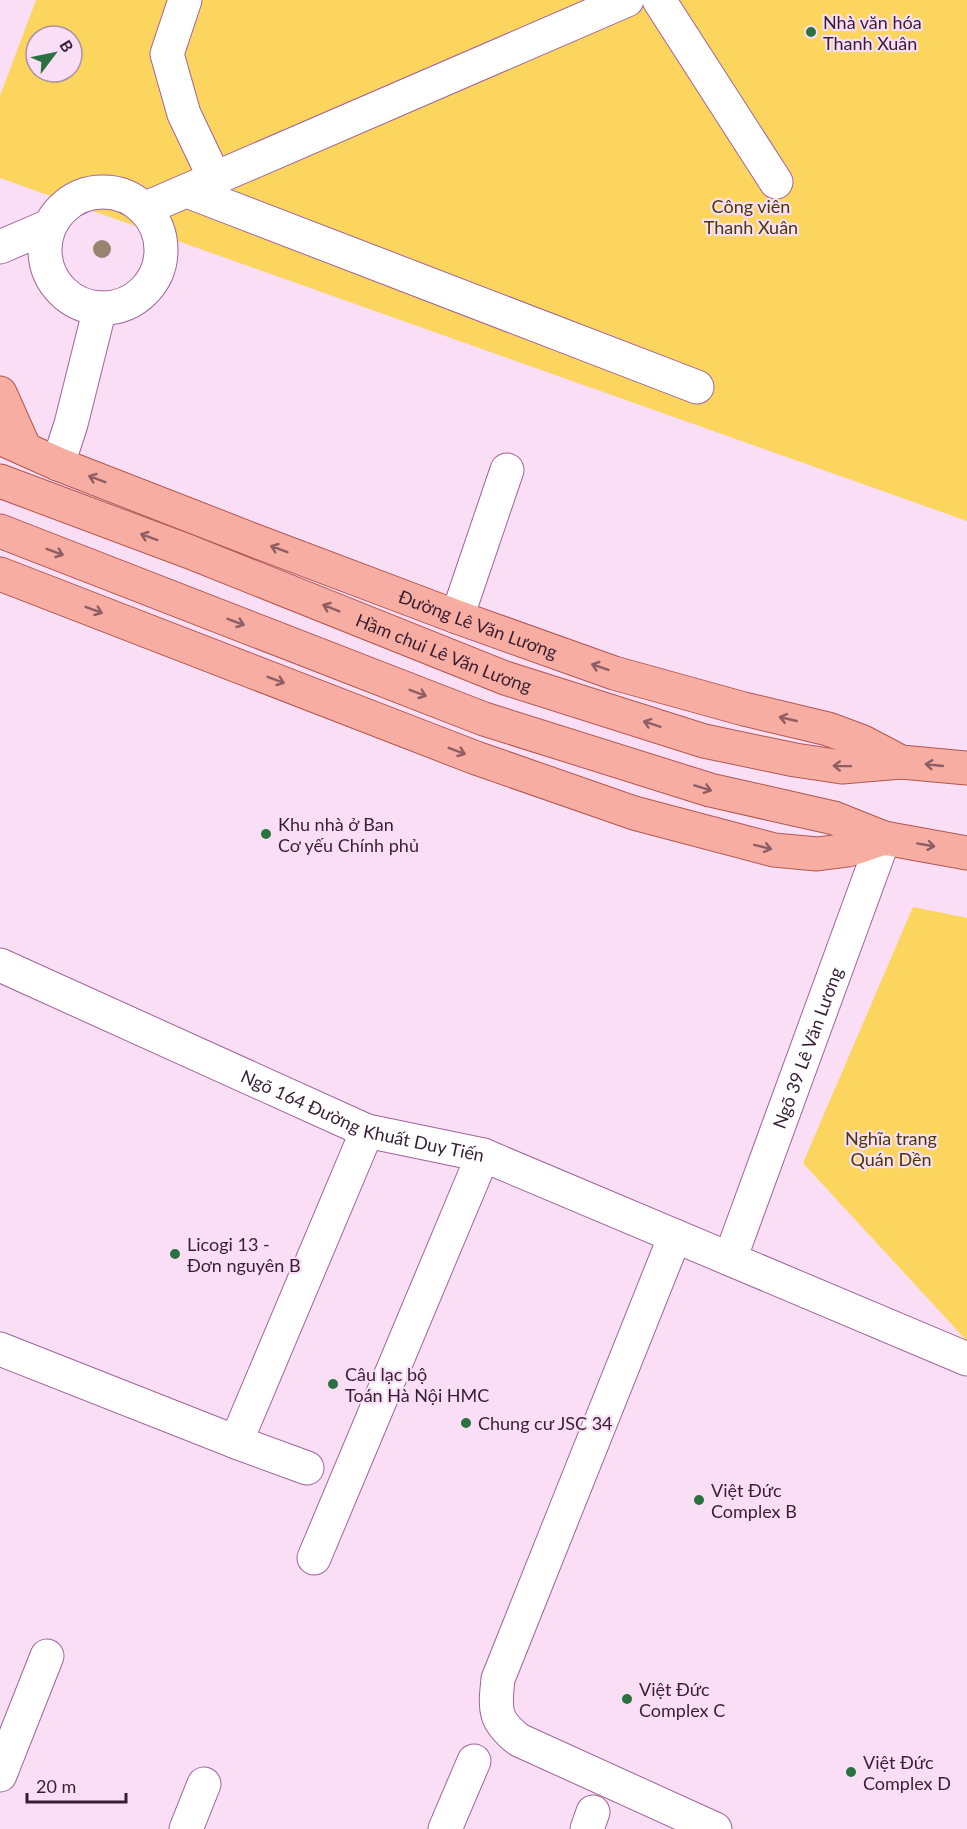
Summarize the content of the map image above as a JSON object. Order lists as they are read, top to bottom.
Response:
{
  "streets": {
    "main road": ["Đường Lê Văn Lương", "Hầm chui Lê Văn Lương"],
    "street": ["Ngõ 39 Lê Văn Lương", "Ngõ 164 Đường Khuất Duy Tiến"]
  },
  "crossings": [
    ["Đường Lê Văn Lương", "Hầm chui Lê Văn Lương"],
    ["Ngõ 39 Lê Văn Lương", "Ngõ 164 Đường Khuất Duy Tiến"]
  ],
  "parks": ["Công viên Thanh Xuân", "Nghĩa trang Quán Dền"],
  "places": [
    "Nhà văn hóa Thanh Xuân",
    "Khu nhà ở Ban Cơ yếu Chính phủ",
    "Licogi 13 - Đơn nguyên B",
    "Câu lạc bộ Toán Hà Nội HMC",
    "Chung cư JSC 34",
    "Việt Đức Complex B",
    "Việt Đức Complex C",
    "Việt Đức Complex D"
  ],
  "scale_bar": "20 m",
  "north": "top right"
}
